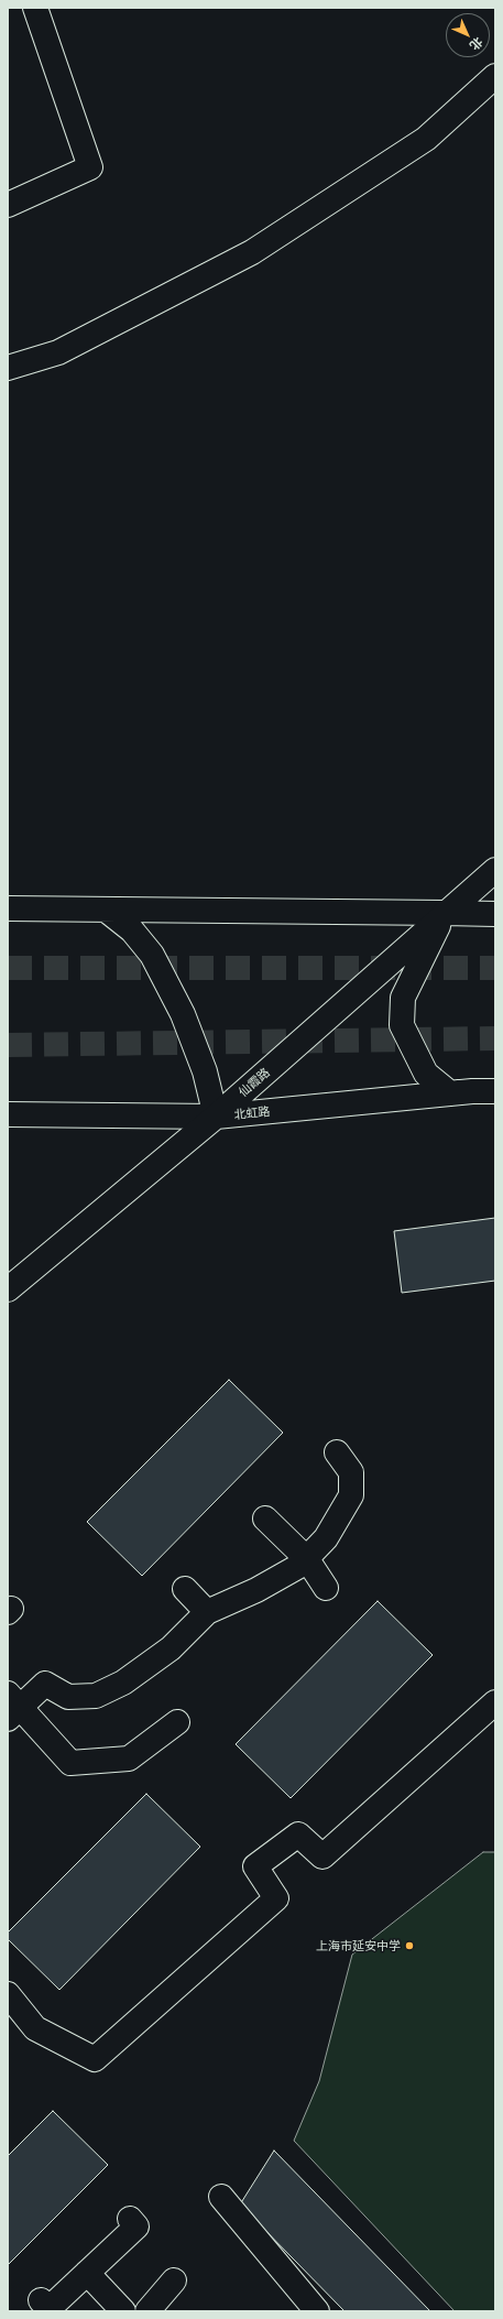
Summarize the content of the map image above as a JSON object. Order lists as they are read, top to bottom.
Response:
{
  "streets": {
    "street": ["仙霞路", "北虹路"]
  },
  "crossings": [
    ["仙霞路", "北虹路"]
  ],
  "places": ["上海市延安中学"],
  "north": "bottom right"
}
